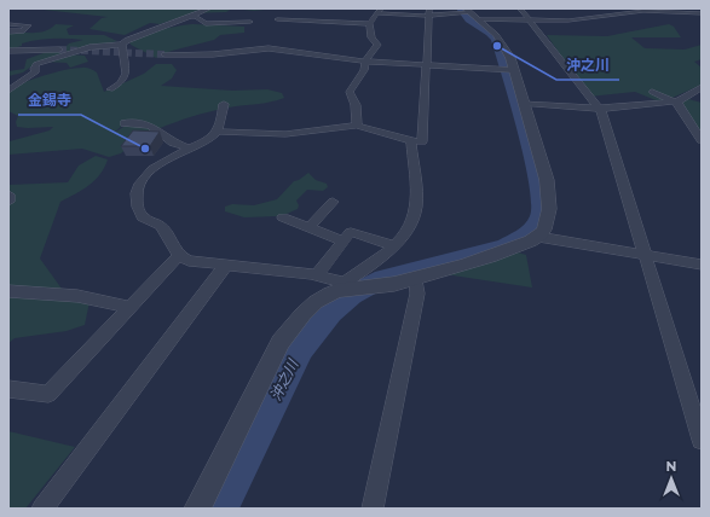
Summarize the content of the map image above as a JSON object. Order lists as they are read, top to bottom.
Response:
{
  "water": ["沖之川"],
  "places": ["沖之川", "金錫寺"],
  "north": "top"
}
